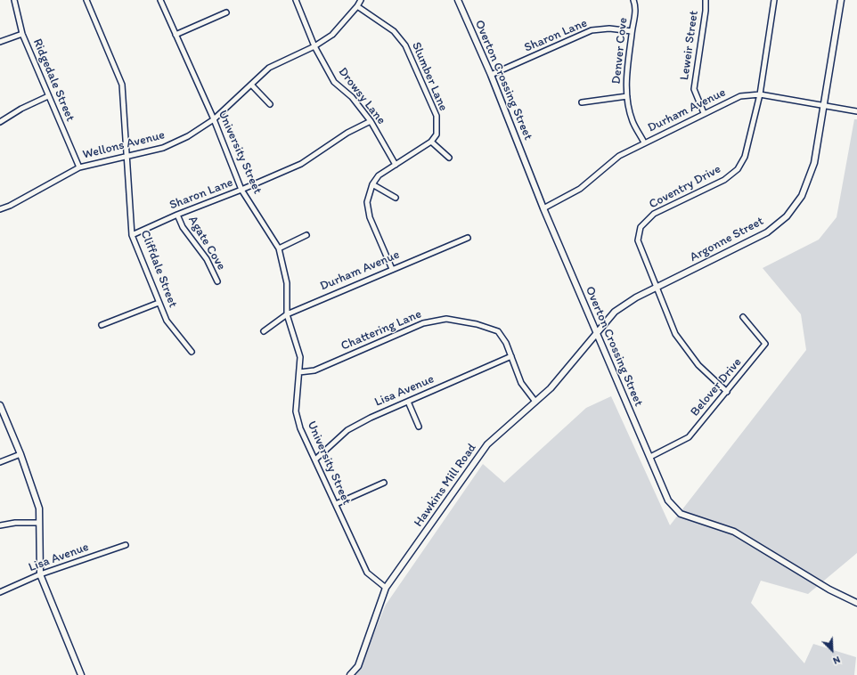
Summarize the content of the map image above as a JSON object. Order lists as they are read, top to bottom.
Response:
{
  "streets": {
    "street": [
      "Sharon Lane",
      "Leweir Street",
      "Denver Cove",
      "Slumber Lane",
      "Ridgedale Street",
      "Overton Crossing Street",
      "Drowsy Lane",
      "Durham Avenue",
      "Wellons Avenue",
      "University Street",
      "Coventry Drive",
      "Argonne Street",
      "Agate Cove",
      "Cliffdale Street",
      "Chattering Lane",
      "Belover Drive",
      "Lisa Avenue",
      "Hawkins Mill Road"
    ]
  },
  "crossings": [
    ["Sharon Lane", "Denver Cove"],
    ["Sharon Lane", "Overton Crossing Street"],
    ["Sharon Lane", "Drowsy Lane"],
    ["Sharon Lane", "University Street"],
    ["Sharon Lane", "Agate Cove"],
    ["Sharon Lane", "Cliffdale Street"],
    ["Leweir Street", "Durham Avenue"],
    ["Denver Cove", "Durham Avenue"],
    ["Slumber Lane", "Wellons Avenue"],
    ["Ridgedale Street", "Wellons Avenue"],
    ["Overton Crossing Street", "Durham Avenue"],
    ["Overton Crossing Street", "Argonne Street"],
    ["Overton Crossing Street", "Belover Drive"],
    ["Overton Crossing Street", "Hawkins Mill Road"],
    ["Drowsy Lane", "Wellons Avenue"],
    ["Durham Avenue", "University Street"],
    ["Durham Avenue", "Coventry Drive"],
    ["Durham Avenue", "Argonne Street"],
    ["Wellons Avenue", "University Street"],
    ["Wellons Avenue", "Cliffdale Street"],
    ["University Street", "Chattering Lane"],
    ["University Street", "Lisa Avenue"],
    ["University Street", "Hawkins Mill Road"],
    ["Coventry Drive", "Argonne Street"],
    ["Coventry Drive", "Belover Drive"],
    ["Argonne Street", "Hawkins Mill Road"],
    ["Chattering Lane", "Lisa Avenue"],
    ["Chattering Lane", "Hawkins Mill Road"]
  ],
  "north": "bottom right"
}
